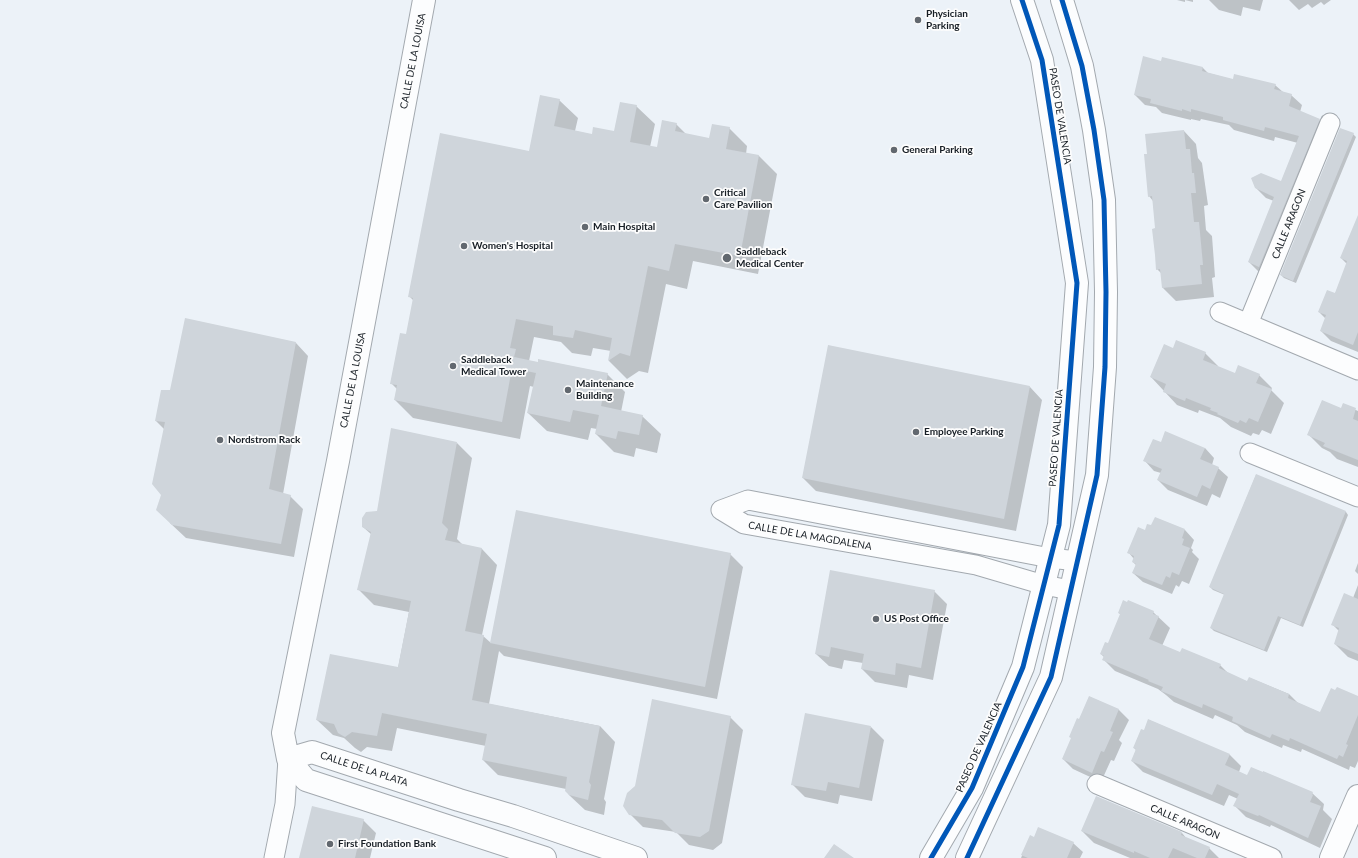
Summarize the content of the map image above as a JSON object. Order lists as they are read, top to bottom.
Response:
{
  "streets": {
    "main road": ["CALLE DE LA LOUISA", "PASEO DE VALENCIA", "CALLE DE LA PLATA"],
    "street": ["CALLE ARAGON", "CALLE DE LA MAGDALENA"]
  },
  "crossings": [
    ["CALLE DE LA LOUISA", "CALLE DE LA PLATA"],
    ["PASEO DE VALENCIA", "CALLE DE LA MAGDALENA"]
  ],
  "places": [
    "Physician Parking",
    "General Parking",
    "Critical Care Pavilion",
    "Main Hospital",
    "Women's Hospital",
    "Saddleback Medical Center",
    "Saddleback Medical Tower",
    "Maintenance Building",
    "Employee Parking",
    "Nordstrom Rack",
    "US Post Office",
    "First Foundation Bank"
  ]
}
